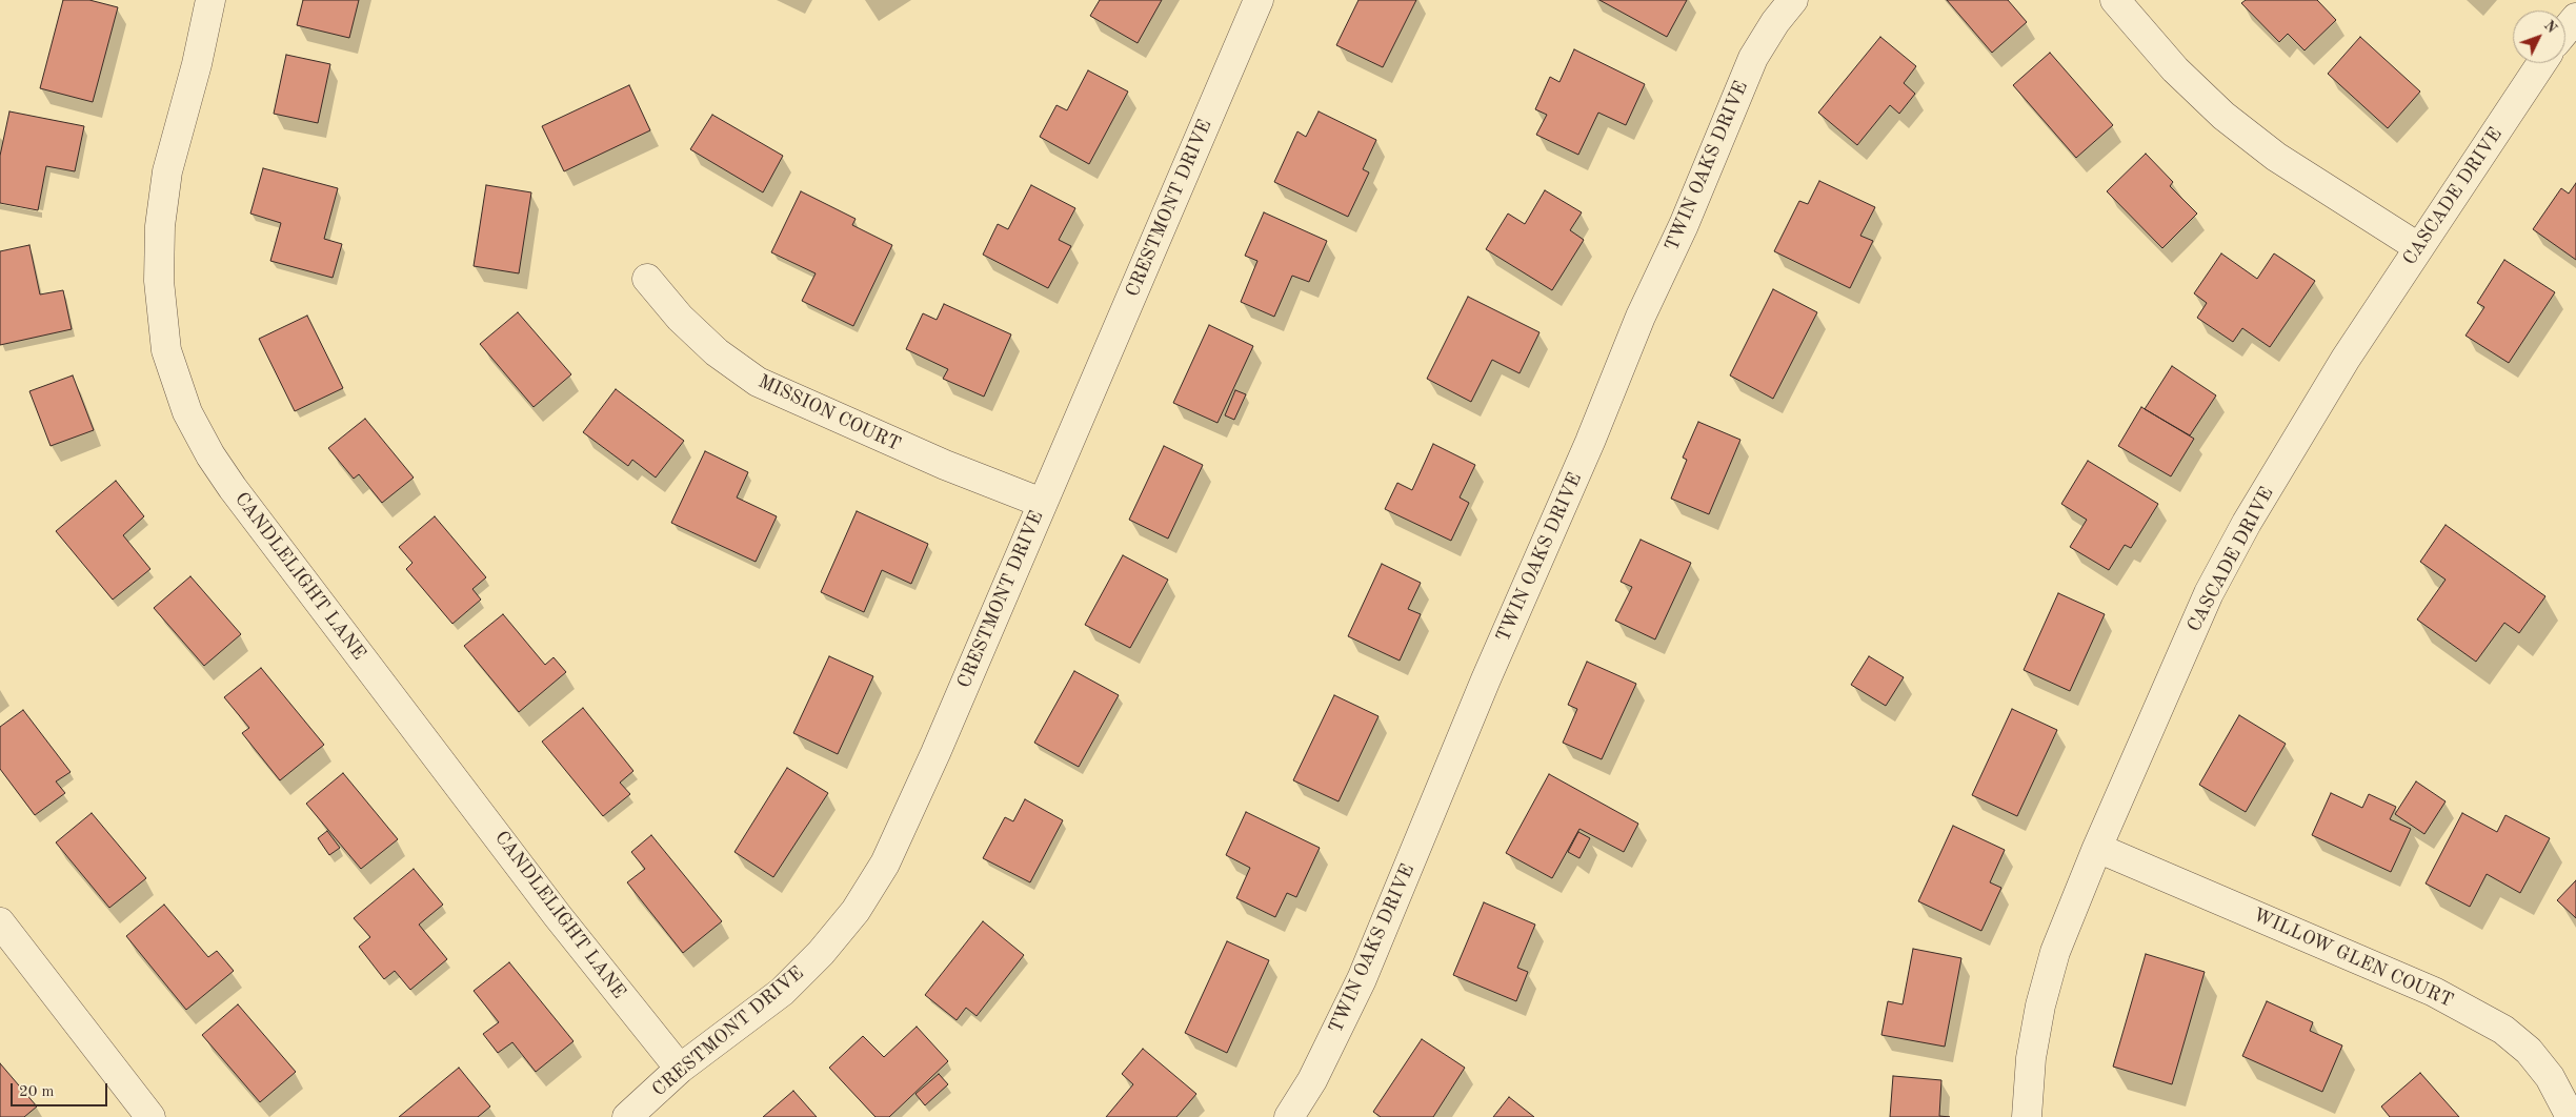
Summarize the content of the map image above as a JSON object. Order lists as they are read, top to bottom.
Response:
{
  "streets": {
    "street": [
      "TWIN OAKS DRIVE",
      "CASCADE DRIVE",
      "CRESTMONT DRIVE",
      "MISSION COURT",
      "CANDLELIGHT LANE",
      "WILLOW GLEN COURT"
    ]
  },
  "crossings": [
    ["CASCADE DRIVE", "WILLOW GLEN COURT"],
    ["CRESTMONT DRIVE", "MISSION COURT"],
    ["CRESTMONT DRIVE", "CANDLELIGHT LANE"]
  ],
  "scale_bar": "20 m",
  "north": "top right"
}
